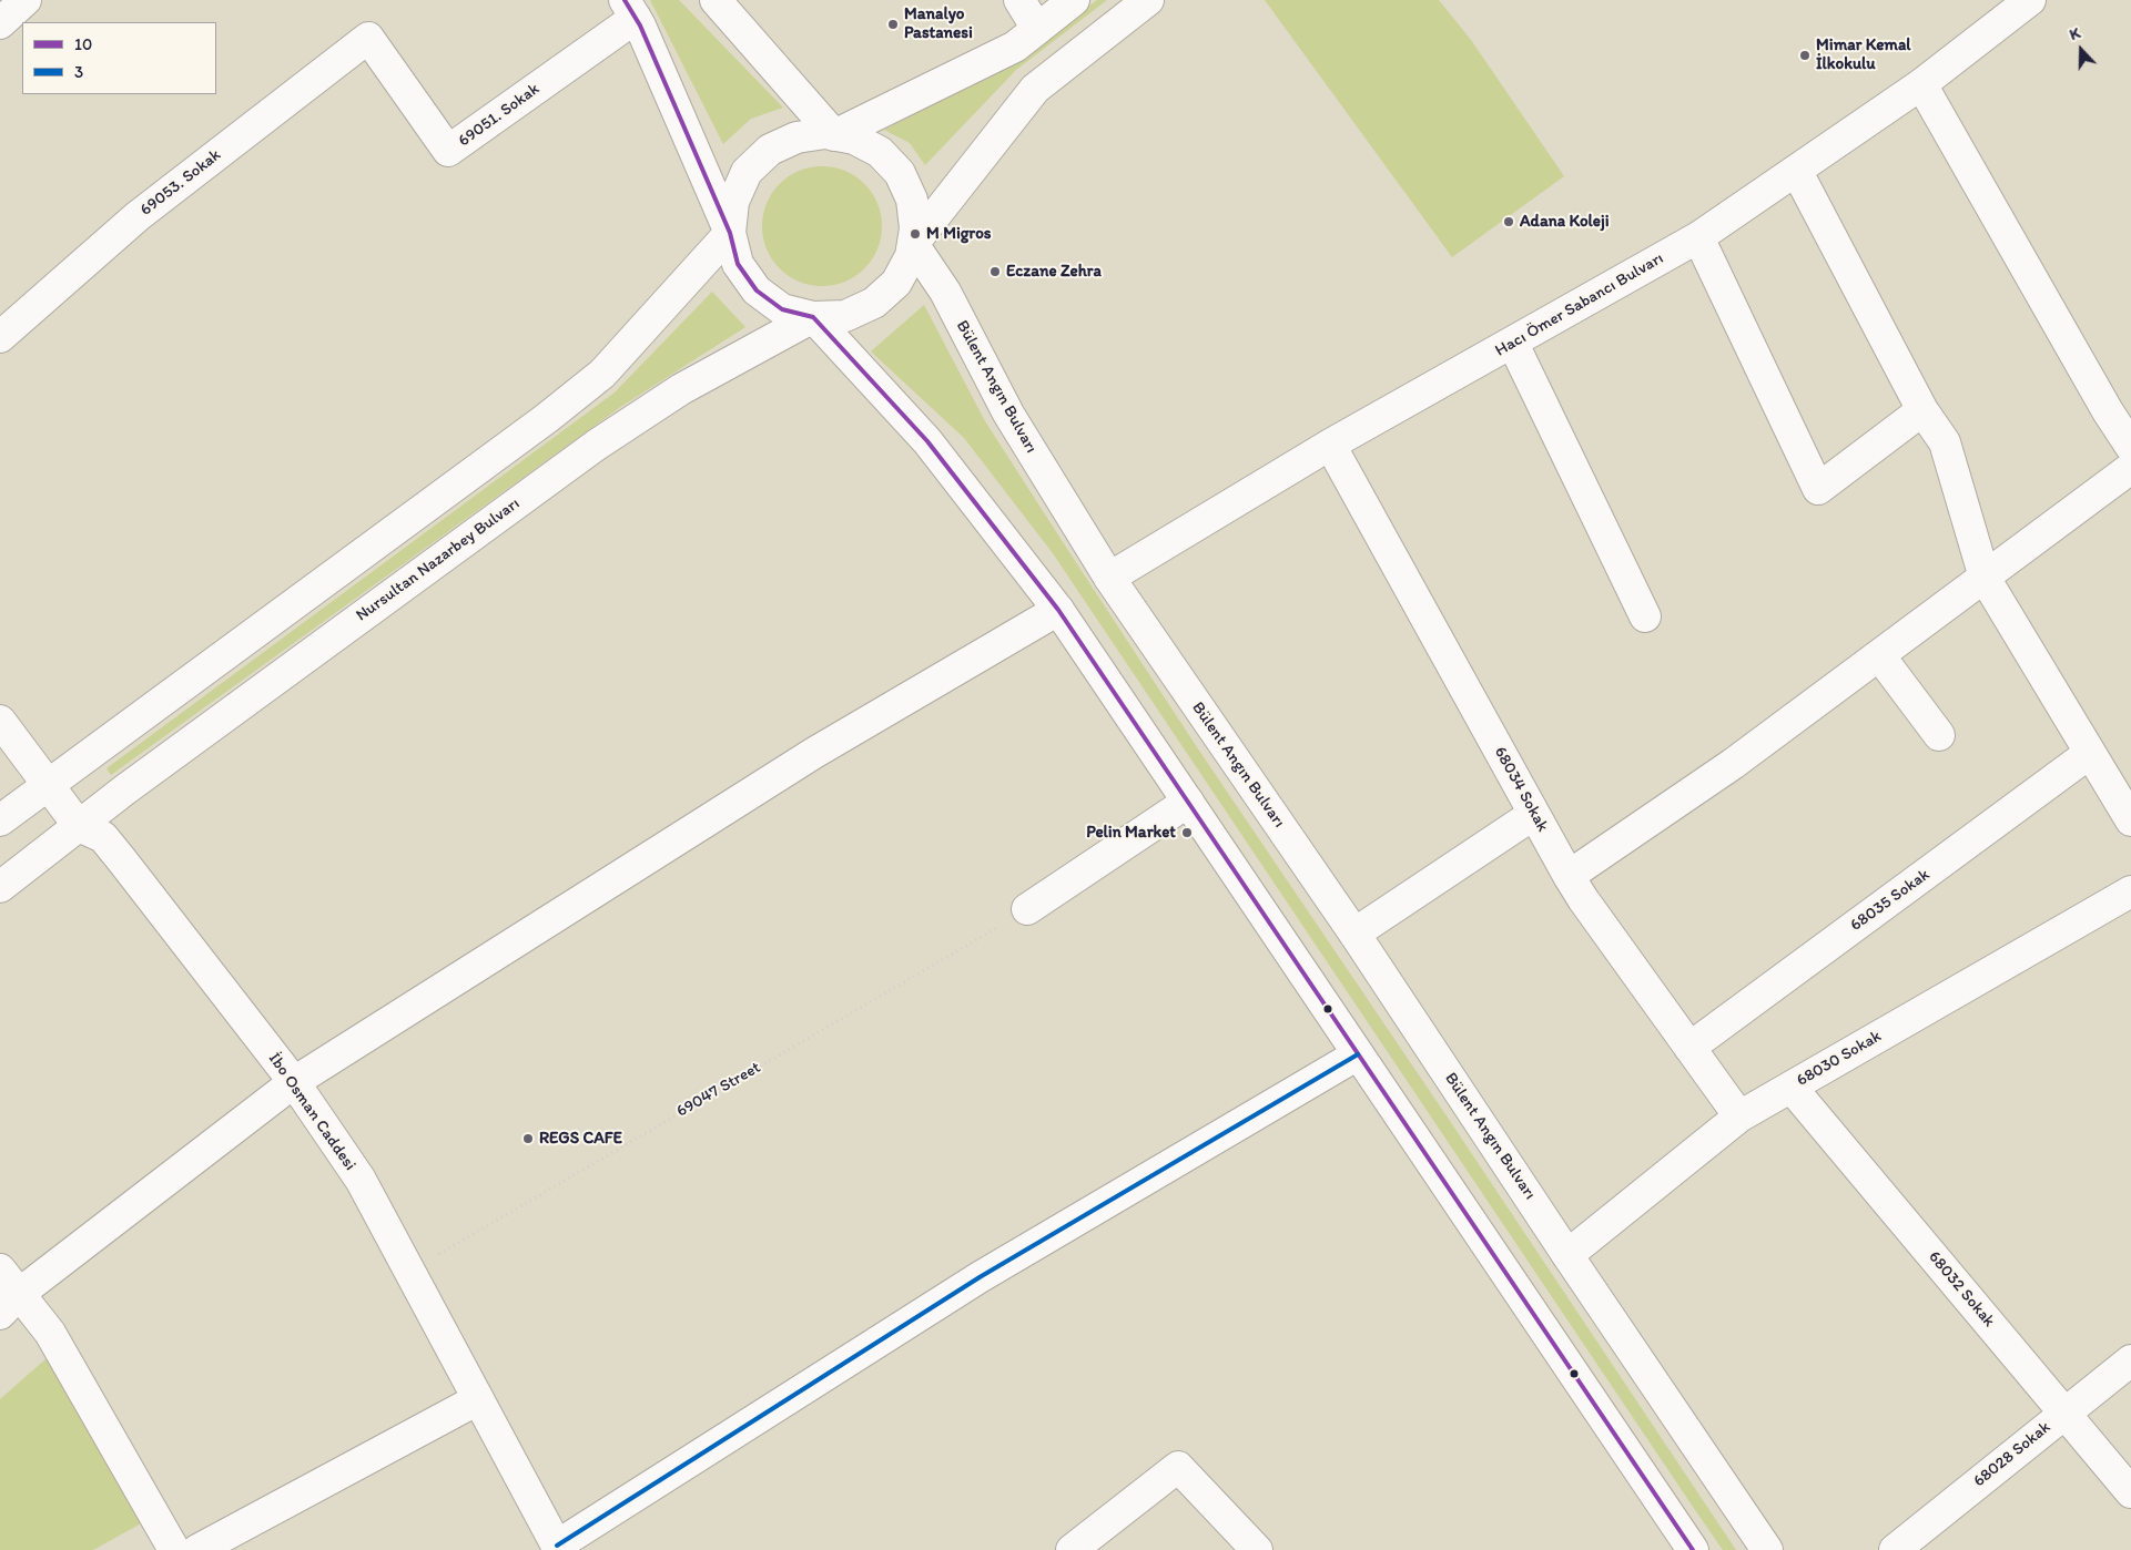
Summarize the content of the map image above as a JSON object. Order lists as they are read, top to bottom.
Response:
{
  "streets": {
    "street": [
      "69051. Sokak",
      "69053. Sokak",
      "Hacı Ömer Sabancı Bulvarı",
      "Bülent Angın Bulvarı",
      "Nursultan Nazarbey Bulvarı",
      "68034 Sokak",
      "68035 Sokak",
      "68030 Sokak",
      "İbo Osman Caddesi",
      "68032 Sokak",
      "68028 Sokak"
    ],
    "path": ["69047 Street"]
  },
  "crossings": [
    ["69051. Sokak", "69053. Sokak"],
    ["Hacı Ömer Sabancı Bulvarı", "Bülent Angın Bulvarı"],
    ["Hacı Ömer Sabancı Bulvarı", "68034 Sokak"],
    ["Bülent Angın Bulvarı", "Nursultan Nazarbey Bulvarı"],
    ["Bülent Angın Bulvarı", "68030 Sokak"],
    ["Nursultan Nazarbey Bulvarı", "İbo Osman Caddesi"],
    ["68034 Sokak", "68035 Sokak"],
    ["68034 Sokak", "68030 Sokak"],
    ["68030 Sokak", "68032 Sokak"],
    ["69047 Street", "İbo Osman Caddesi"],
    ["68032 Sokak", "68028 Sokak"]
  ],
  "places": [
    "Manalyo Pastanesi",
    "Mimar Kemal İlkokulu",
    "Adana Koleji",
    "M Migros",
    "Eczane Zehra",
    "Pelin Market",
    "REGS CAFE"
  ],
  "lines": ["transit line 10", "transit line 3"],
  "legend": ["10", "3"],
  "north": "top"
}
